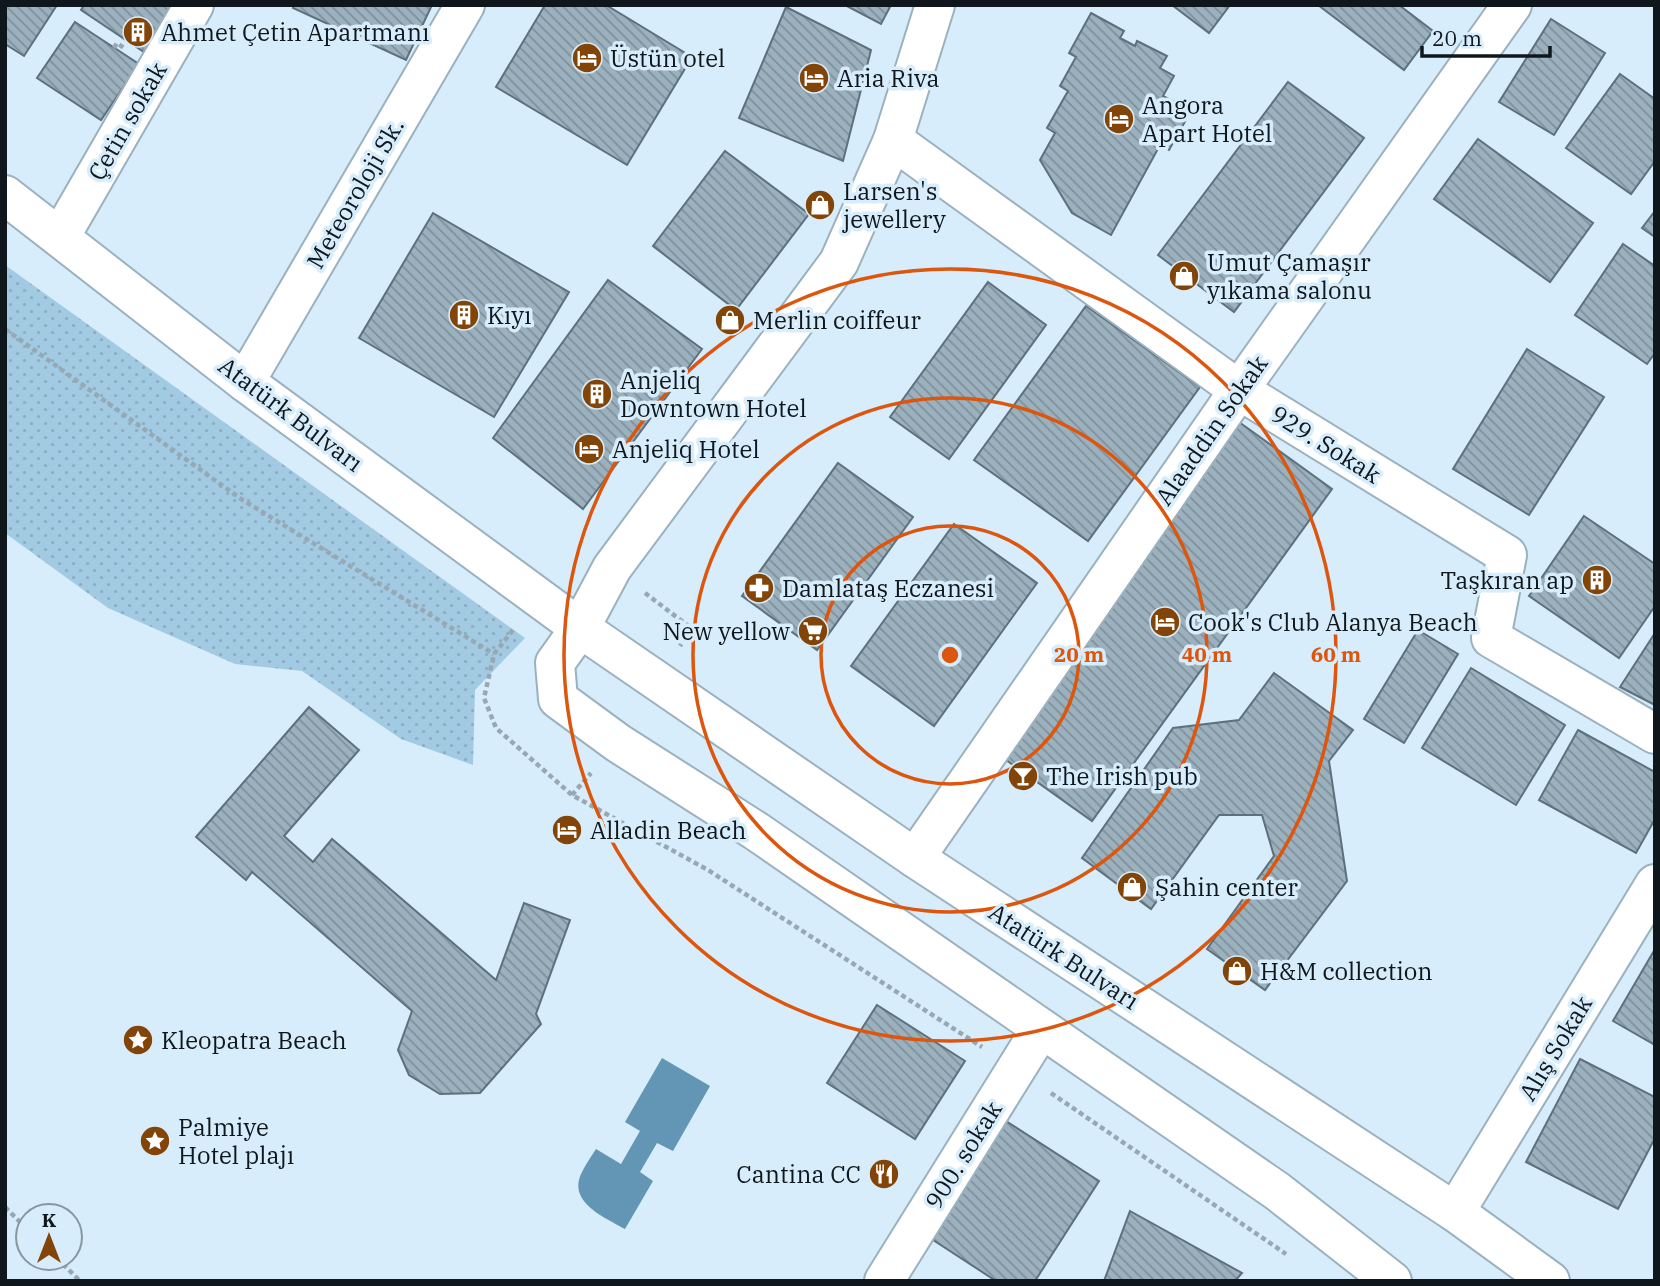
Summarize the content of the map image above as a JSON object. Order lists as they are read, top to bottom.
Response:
{
  "streets": {
    "street": [
      "Çetin sokak",
      "Meteoroloji Sk.",
      "Atatürk Bulvarı",
      "Alaaddin Sokak",
      "929. Sokak",
      "Alış Sokak",
      "900. sokak"
    ]
  },
  "crossings": [
    ["Çetin sokak", "Atatürk Bulvarı"],
    ["Meteoroloji Sk.", "Atatürk Bulvarı"],
    ["Atatürk Bulvarı", "Alaaddin Sokak"],
    ["Atatürk Bulvarı", "Alış Sokak"],
    ["Alaaddin Sokak", "929. Sokak"]
  ],
  "places": {
    "building": [
      "Ahmet Çetin Apartmanı",
      "Kıyı",
      "Anjeliq Downtown Hotel",
      "Taşkıran ap"
    ],
    "hotel": [
      "Üstün otel",
      "Aria Riva",
      "Angora Apart Hotel",
      "Anjeliq Hotel",
      "Cook's Club Alanya Beach",
      "Alladin Beach"
    ],
    "shop": [
      "Larsen's jewellery",
      "Umut Çamaşır yıkama salonu",
      "Merlin coiffeur",
      "Şahin center",
      "H&M collection"
    ],
    "pharmacy": ["Damlataş Eczanesi"],
    "supermarket": ["New yellow"],
    "bar": ["The Irish pub"],
    "place": ["Kleopatra Beach", "Palmiye Hotel plajı"],
    "restaurant": ["Cantina CC"]
  },
  "scale_bar": "20 m",
  "north": "top",
  "rings": ["20 m", "40 m", "60 m"]
}
